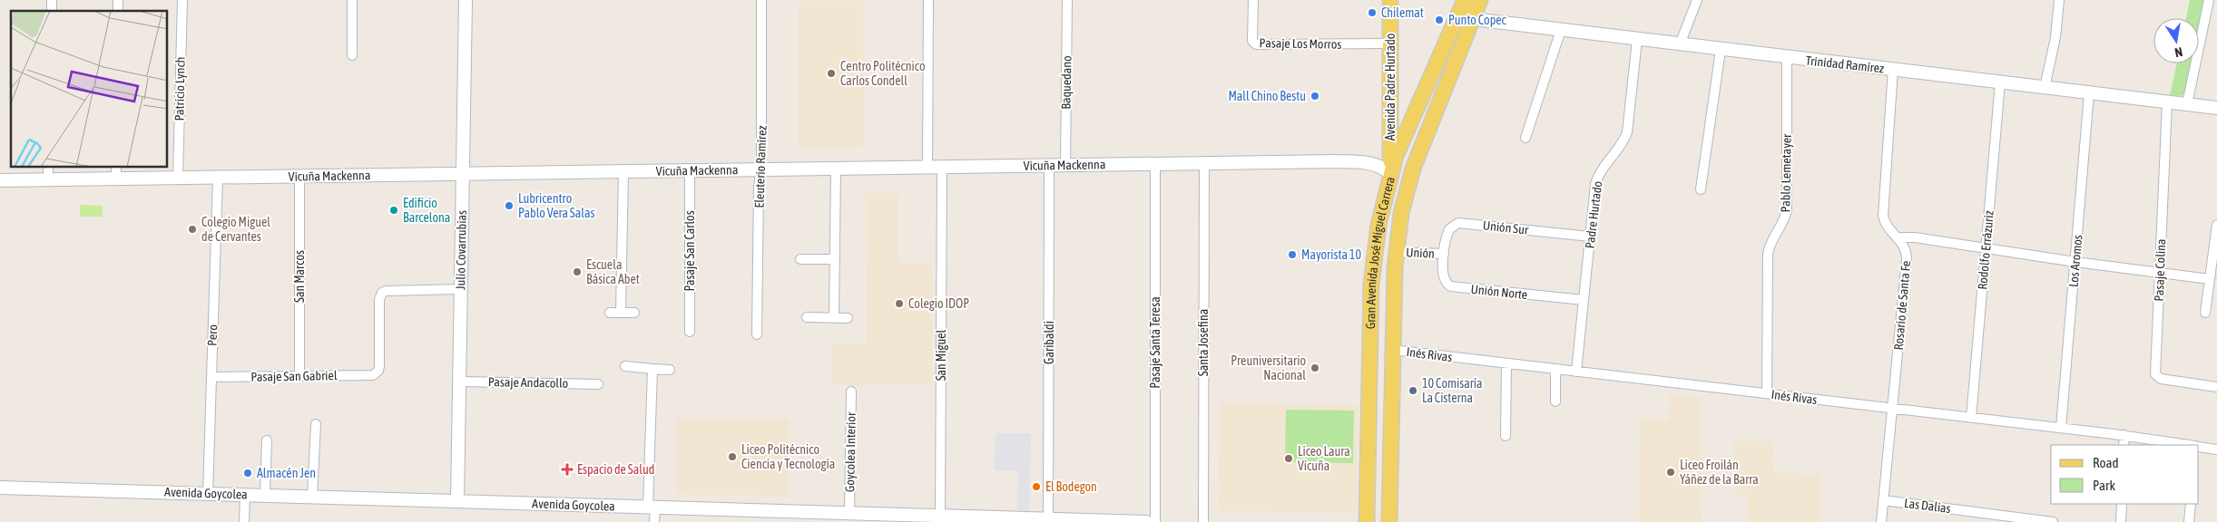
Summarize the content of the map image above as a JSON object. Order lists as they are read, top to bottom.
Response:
{
  "streets": {
    "main road": [
      "Trinidad Ramírez",
      "Avenida Padre Hurtado",
      "Vicuña Mackenna",
      "Julio Covarrubias",
      "Gran Avenida José Miguel Carrera",
      "Avenida Goycolea"
    ],
    "street": [
      "Pasaje Los Morros",
      "Baquedano",
      "Patricio Lynch",
      "Eleuterio Ramírez",
      "Pablo Lemetayer",
      "Padre Hurtado",
      "Unión Sur",
      "Rodolfo Errázuriz",
      "Pasaje San Carlos",
      "Unión",
      "Los Aromos",
      "Pasaje Colina",
      "San Marcos",
      "Unión Norte",
      "Rosario de Santa Fe",
      "Pero",
      "Garibaldi",
      "Pasaje Santa Teresa",
      "Santa Josefina",
      "Inés Rivas",
      "San Miguel",
      "Pasaje San Gabriel",
      "Pasaje Andacollo",
      "Goycolea Interior",
      "Las Dalias"
    ]
  },
  "crossings": [
    ["Pasaje Los Morros", "Avenida Padre Hurtado"],
    ["Trinidad Ramírez", "Pablo Lemetayer"],
    ["Trinidad Ramírez", "Padre Hurtado"],
    ["Trinidad Ramírez", "Rodolfo Errázuriz"],
    ["Trinidad Ramírez", "Gran Avenida José Miguel Carrera"],
    ["Trinidad Ramírez", "Los Aromos"],
    ["Trinidad Ramírez", "Pasaje Colina"],
    ["Trinidad Ramírez", "Rosario de Santa Fe"],
    ["Baquedano", "Vicuña Mackenna"],
    ["Avenida Padre Hurtado", "Vicuña Mackenna"],
    ["Avenida Padre Hurtado", "Gran Avenida José Miguel Carrera"],
    ["Patricio Lynch", "Vicuña Mackenna"],
    ["Vicuña Mackenna", "Eleuterio Ramírez"],
    ["Vicuña Mackenna", "Julio Covarrubias"],
    ["Vicuña Mackenna", "Pasaje San Carlos"],
    ["Vicuña Mackenna", "Gran Avenida José Miguel Carrera"],
    ["Vicuña Mackenna", "San Marcos"],
    ["Vicuña Mackenna", "Pero"],
    ["Vicuña Mackenna", "Garibaldi"],
    ["Vicuña Mackenna", "Pasaje Santa Teresa"],
    ["Vicuña Mackenna", "Santa Josefina"],
    ["Vicuña Mackenna", "San Miguel"],
    ["Pablo Lemetayer", "Inés Rivas"],
    ["Padre Hurtado", "Unión Sur"],
    ["Padre Hurtado", "Unión Norte"],
    ["Padre Hurtado", "Inés Rivas"],
    ["Unión Sur", "Unión"],
    ["Unión Sur", "Unión Norte"],
    ["Julio Covarrubias", "Pasaje San Gabriel"],
    ["Julio Covarrubias", "Pasaje Andacollo"],
    ["Julio Covarrubias", "Avenida Goycolea"],
    ["Rodolfo Errázuriz", "Inés Rivas"],
    ["Unión", "Gran Avenida José Miguel Carrera"],
    ["Unión", "Unión Norte"],
    ["Gran Avenida José Miguel Carrera", "Inés Rivas"],
    ["Los Aromos", "Inés Rivas"],
    ["San Marcos", "Pasaje San Gabriel"],
    ["Rosario de Santa Fe", "Inés Rivas"],
    ["Rosario de Santa Fe", "Las Dalias"],
    ["Pero", "Pasaje San Gabriel"],
    ["Pero", "Avenida Goycolea"],
    ["Garibaldi", "Avenida Goycolea"],
    ["San Miguel", "Avenida Goycolea"],
    ["Goycolea Interior", "Avenida Goycolea"]
  ],
  "places": {
    "other": [
      "Chilemat",
      "Punto Copec",
      "Centro Politécnico Carlos Condell",
      "Mall Chino Bestu",
      "Lubricentro Pablo Vera Salas",
      "Edificio Barcelona",
      "Colegio Miguel de Cervantes",
      "Mayorista 10",
      "Escuela Básica Abet",
      "Colegio IDOP",
      "Preuniversitario Nacional",
      "10 Comisaría La Cisterna",
      "Liceo Politécnico Ciencia y Tecnología",
      "Liceo Laura Vicuña",
      "Liceo Froilán Yáñez de la Barra",
      "Almacén Jen",
      "El Bodegon"
    ],
    "health": ["Espacio de Salud"]
  },
  "legend": ["Road", "Park"],
  "north": "bottom"
}
